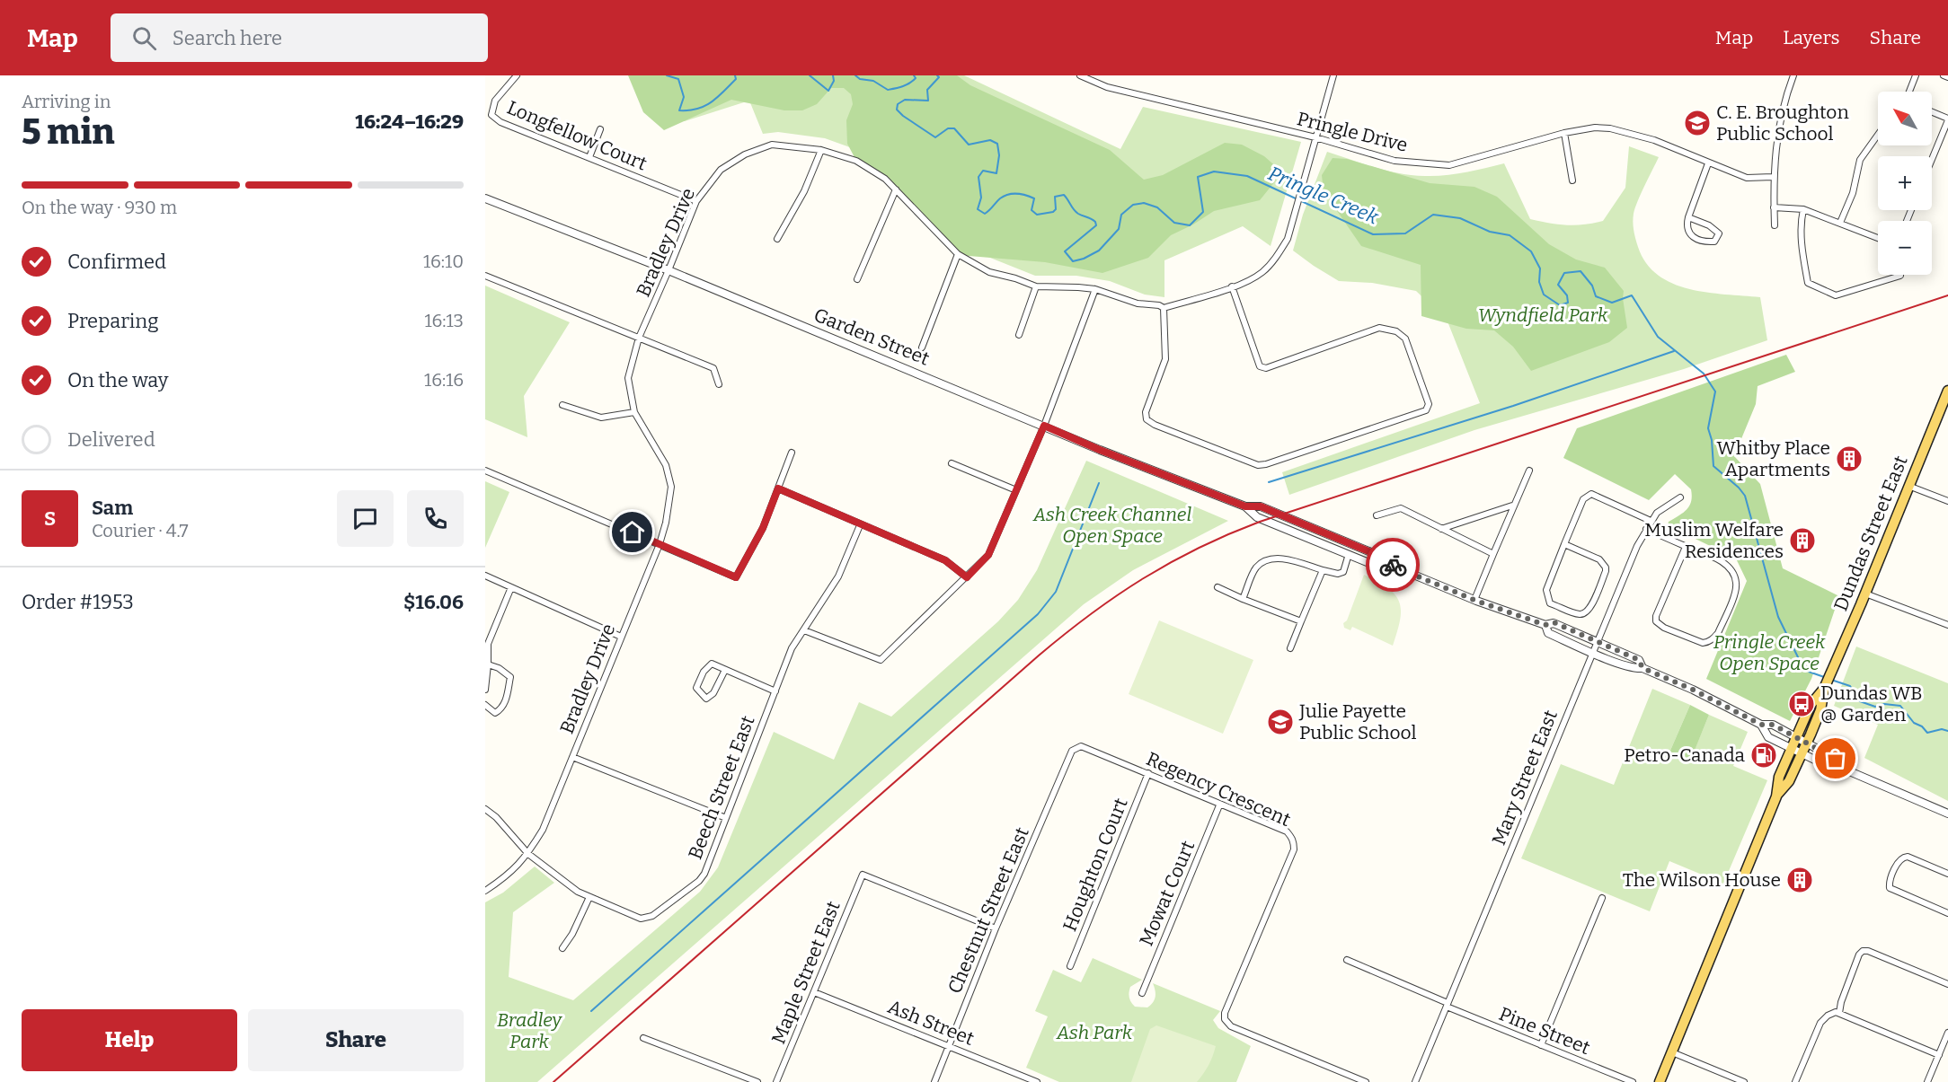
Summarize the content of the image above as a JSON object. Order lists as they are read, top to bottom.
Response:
{
  "streets": {
    "main road": ["Dundas Street East"],
    "street": [
      "Pringle Drive",
      "Longfellow Court",
      "Bradley Drive",
      "Garden Street",
      "Mary Street East",
      "Beech Street East",
      "Regency Crescent",
      "Houghton Court",
      "Mowat Court",
      "Chestnut Street East",
      "Maple Street East",
      "Ash Street",
      "Pine Street"
    ]
  },
  "crossings": [
    ["Pringle Drive", "Bradley Drive"],
    ["Longfellow Court", "Bradley Drive"],
    ["Bradley Drive", "Garden Street"],
    ["Bradley Drive", "Beech Street East"],
    ["Garden Street", "Dundas Street East"],
    ["Garden Street", "Mary Street East"],
    ["Mary Street East", "Pine Street"],
    ["Regency Crescent", "Houghton Court"],
    ["Regency Crescent", "Mowat Court"],
    ["Regency Crescent", "Chestnut Street East"],
    ["Chestnut Street East", "Maple Street East"],
    ["Chestnut Street East", "Ash Street"],
    ["Maple Street East", "Ash Street"]
  ],
  "water": ["Pringle Creek"],
  "parks": [
    "Wyndfield Park",
    "Ash Creek Channel Open Space",
    "Pringle Creek Open Space",
    "Bradley Park",
    "Ash Park"
  ],
  "places": {
    "school or university": ["C. E. Broughton Public School", "Julie Payette Public School"],
    "building": ["Whitby Place Apartments", "Muslim Welfare Residences", "The Wilson House"],
    "bus stop": ["Dundas WB @ Garden"],
    "fuel station": ["Petro-Canada"]
  },
  "north": "top left",
  "page": {
    "header": "Map",
    "search": "Search here",
    "nav": ["Map", "Layers", "Share"],
    "heading": ["5 min", "Arriving in", "16:24–16:29"],
    "panel": [
      "Sam",
      "Courier · 4.7",
      "Order #1953",
      "$16.06"
    ],
    "map_buttons": ["+", "−"],
    "bar": "On the way · 930 m",
    "list": [
      ["Confirmed", "16:10"],
      ["Preparing", "16:13"],
      ["On the way", "16:16"],
      "Delivered"
    ],
    "round": "S",
    "buttons": ["Help", "Share"]
  }
}
